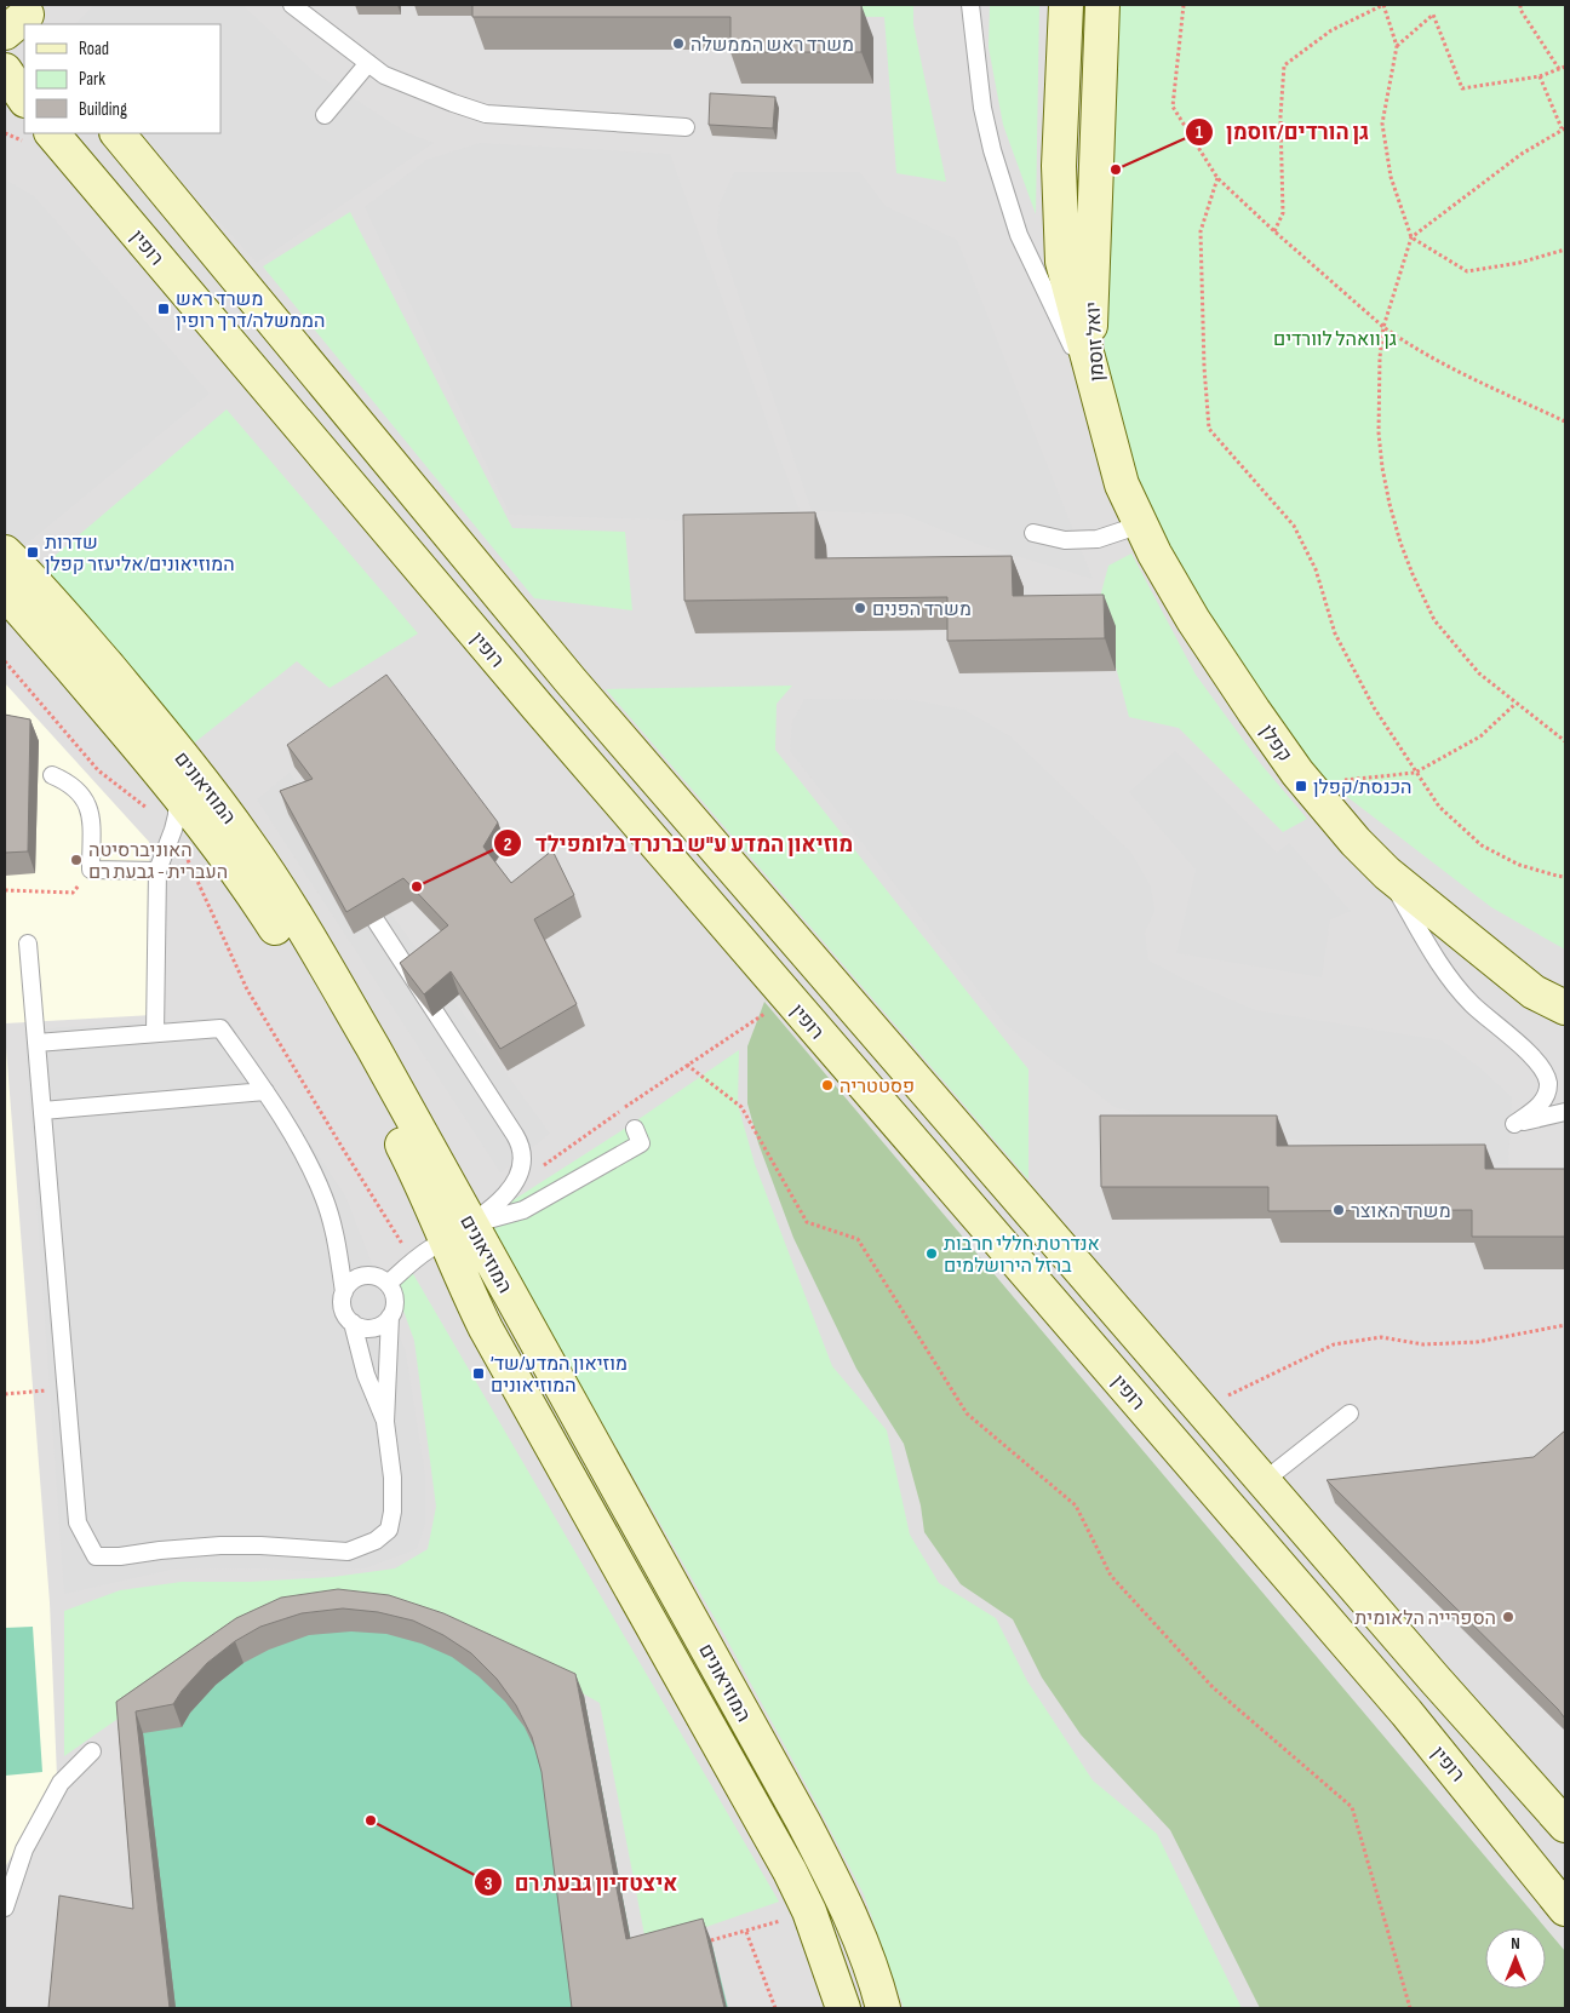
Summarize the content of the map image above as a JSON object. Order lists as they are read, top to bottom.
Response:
{
  "streets": {
    "street": [
      "רופין",
      "יואל זוסמן",
      "קפלן",
      "המוזיאונים"
    ]
  },
  "crossings": [
    ["יואל זוסמן", "קפלן"]
  ],
  "parks": ["גן וואהל לוורדים"],
  "places": {
    "other": [
      "משרד ראש הממשלה",
      "גן הורדים/זוסמן",
      "משרד הפנים",
      "האוניברסיטה העברית - גבעת רם",
      "מוזיאון המדע ע\"ש ברנרד בלומפילד",
      "פסטטריה",
      "משרד האוצר",
      "אנדרטת חללי חרבות ברזל הירושלמים",
      "הספרייה הלאומית",
      "איצטדיון גבעת רם"
    ],
    "transit": [
      "משרד ראש הממשלה/דרך רופין",
      "שדרות המוזיאונים/אליעזר קפלן",
      "הכנסת/קפלן",
      "מוזיאון המדע/שד׳ המוזיאונים"
    ]
  },
  "legend": ["Road", "Park", "Building"],
  "north": "top"
}
